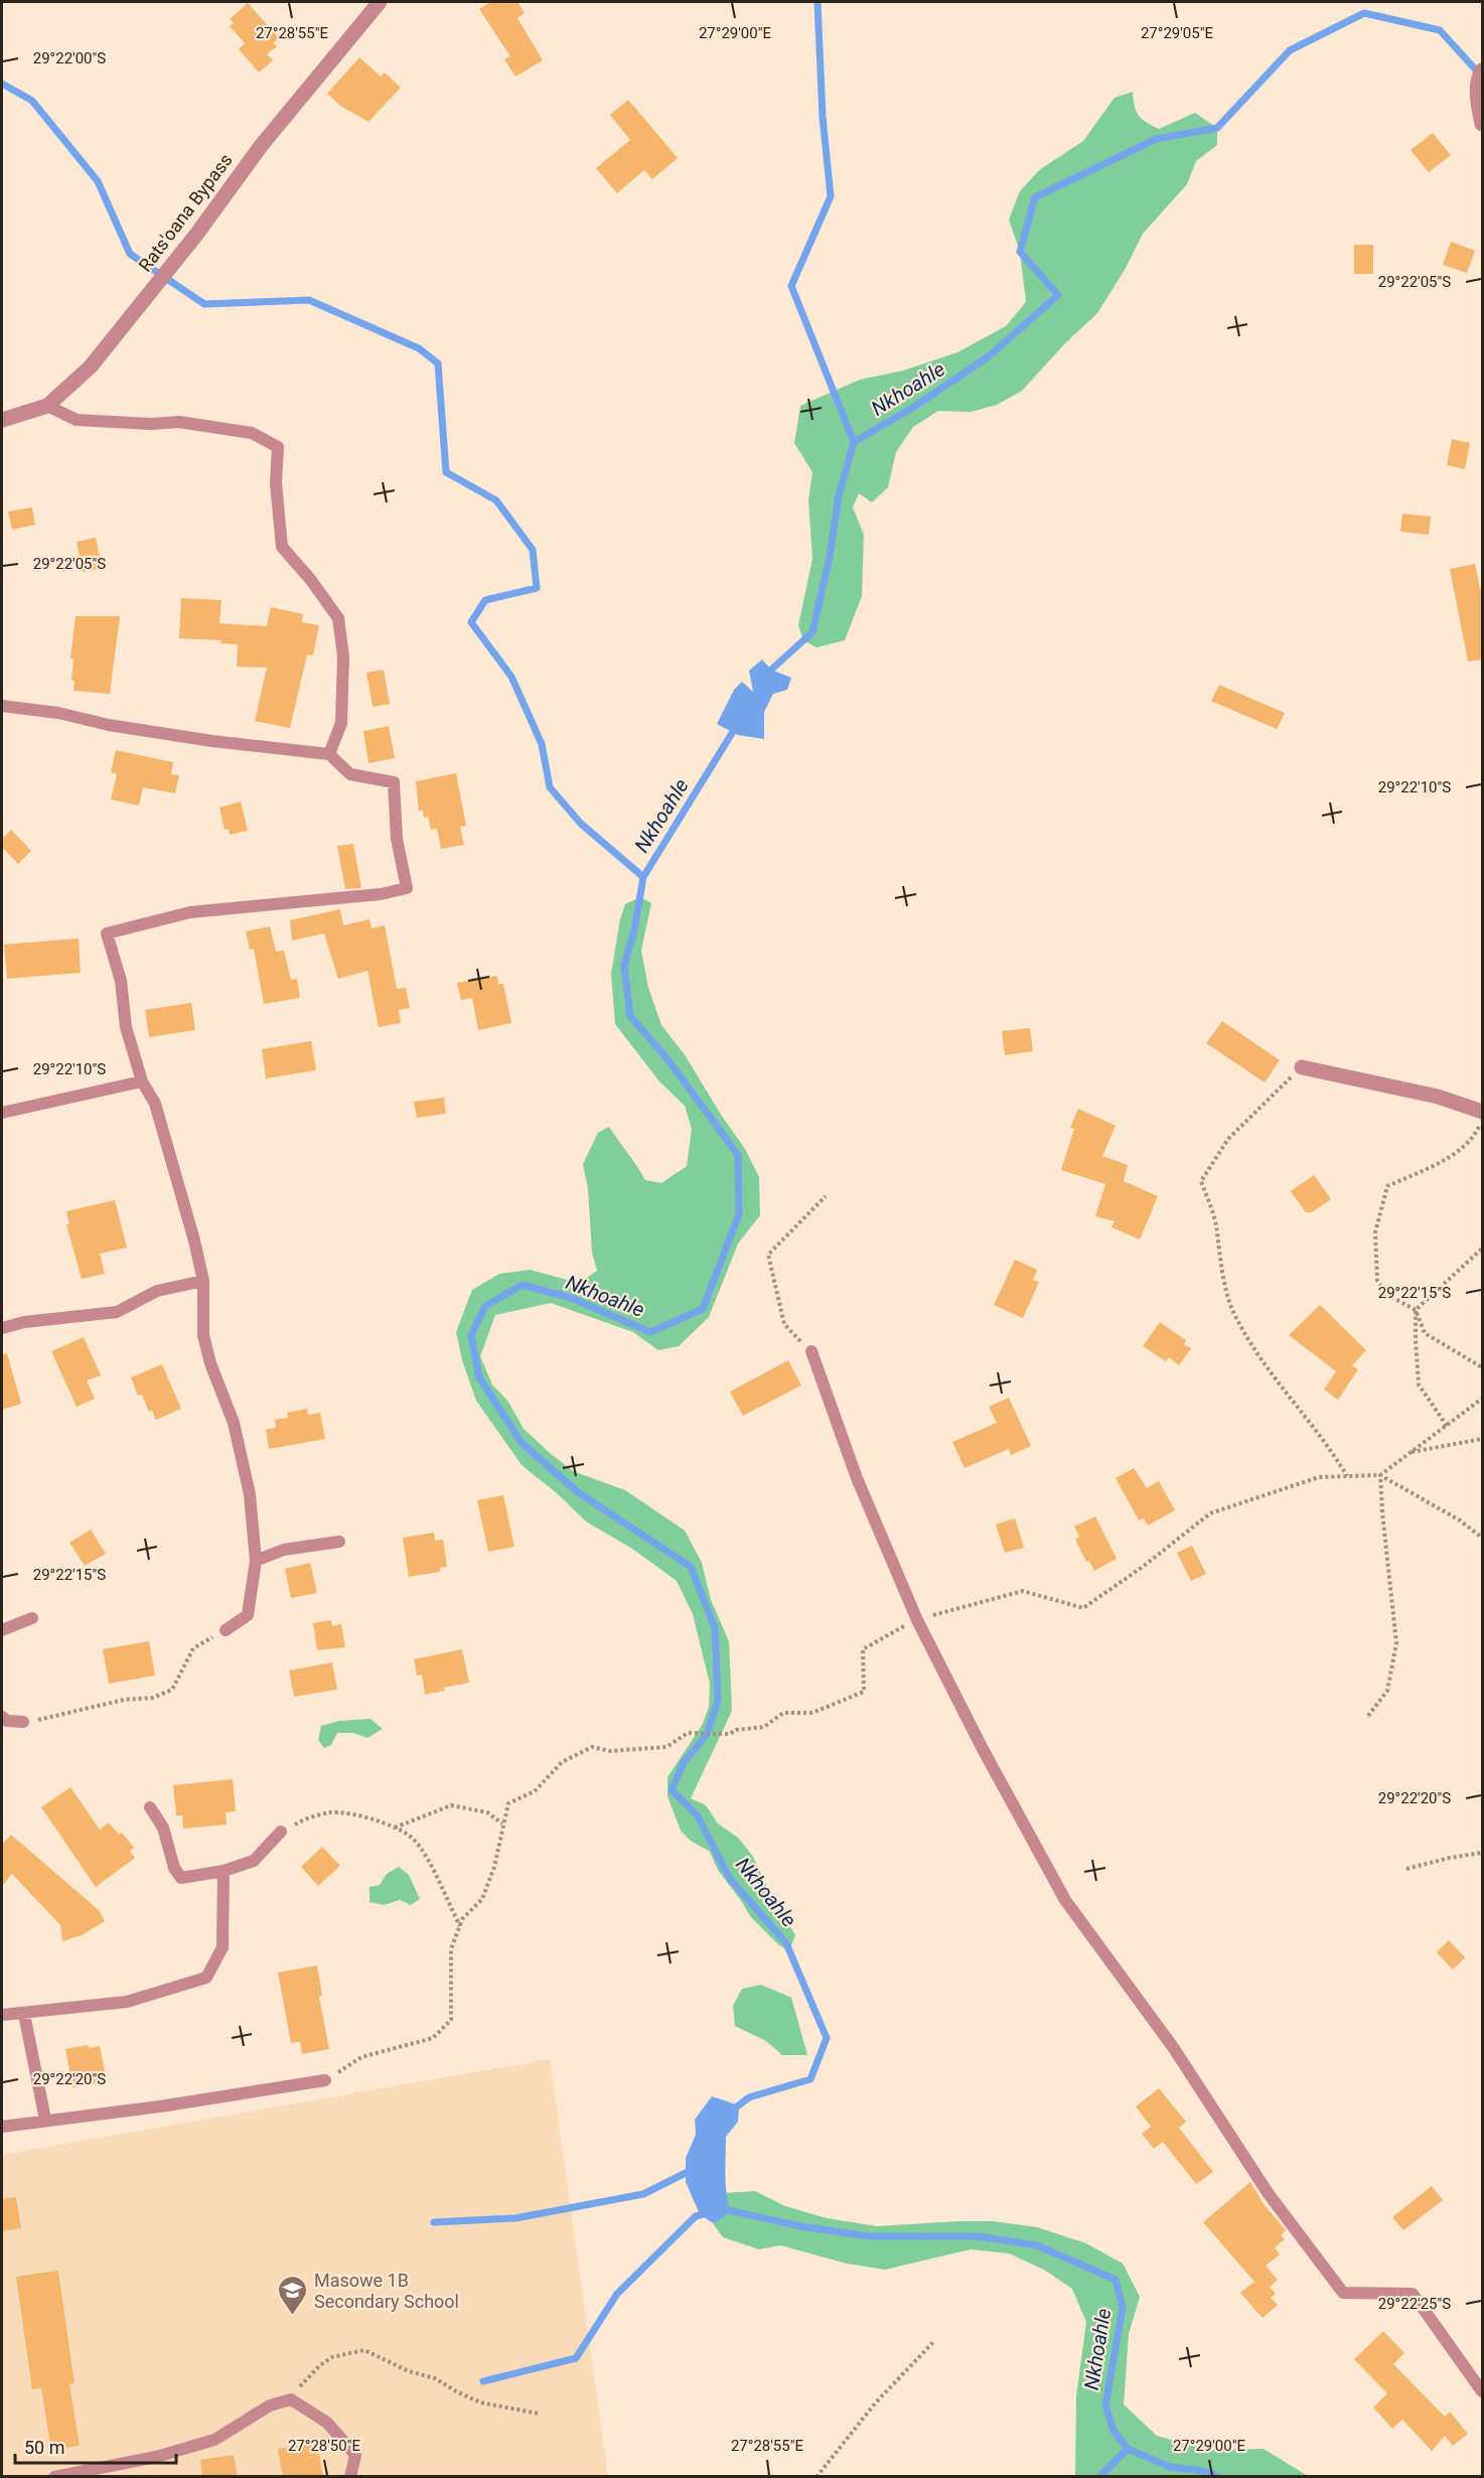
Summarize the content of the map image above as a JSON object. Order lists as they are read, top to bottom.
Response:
{
  "streets": {
    "street": ["Rats'oana Bypass"]
  },
  "water": ["Nkhoahle"],
  "places": {
    "school or university": ["Masowe 1B Secondary School"]
  },
  "scale_bar": "50 m",
  "coordinates": [
    "27°29'05\"E",
    "27°28'55\"E",
    "27°29'00\"E",
    "29°22'00\"S",
    "29°22'05\"S",
    "29°22'10\"S",
    "29°22'15\"S",
    "29°22'20\"S",
    "29°22'25\"S",
    "27°28'50\"E"
  ]
}
